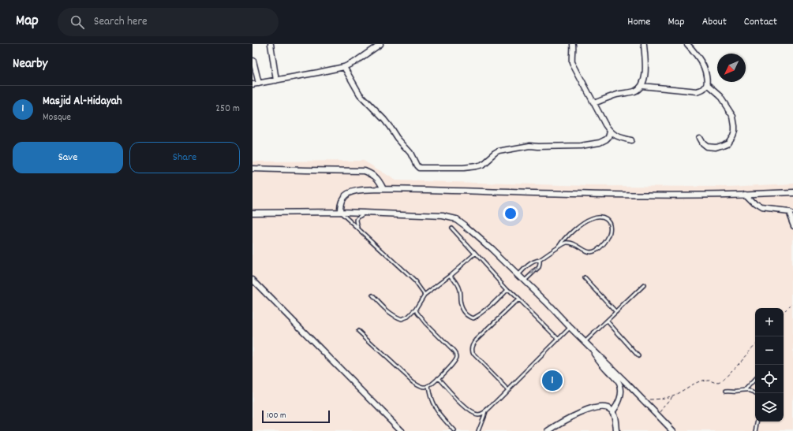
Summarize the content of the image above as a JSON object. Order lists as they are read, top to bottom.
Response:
{
  "scale_bar": "100 m",
  "north": "bottom left",
  "page": {
    "header": "Map",
    "search": "Search here",
    "nav": [
      "Home",
      "Map",
      "About",
      "Contact"
    ],
    "heading": "Nearby",
    "list": [
      {
        "mark": "1",
        "name": "Masjid Al-Hidayah",
        "note": "Mosque",
        "value": "250 m"
      }
    ],
    "buttons": ["Save", "Share"],
    "map_buttons": ["+", "−"],
    "pins": "1",
    "scale": "100 m"
  }
}
